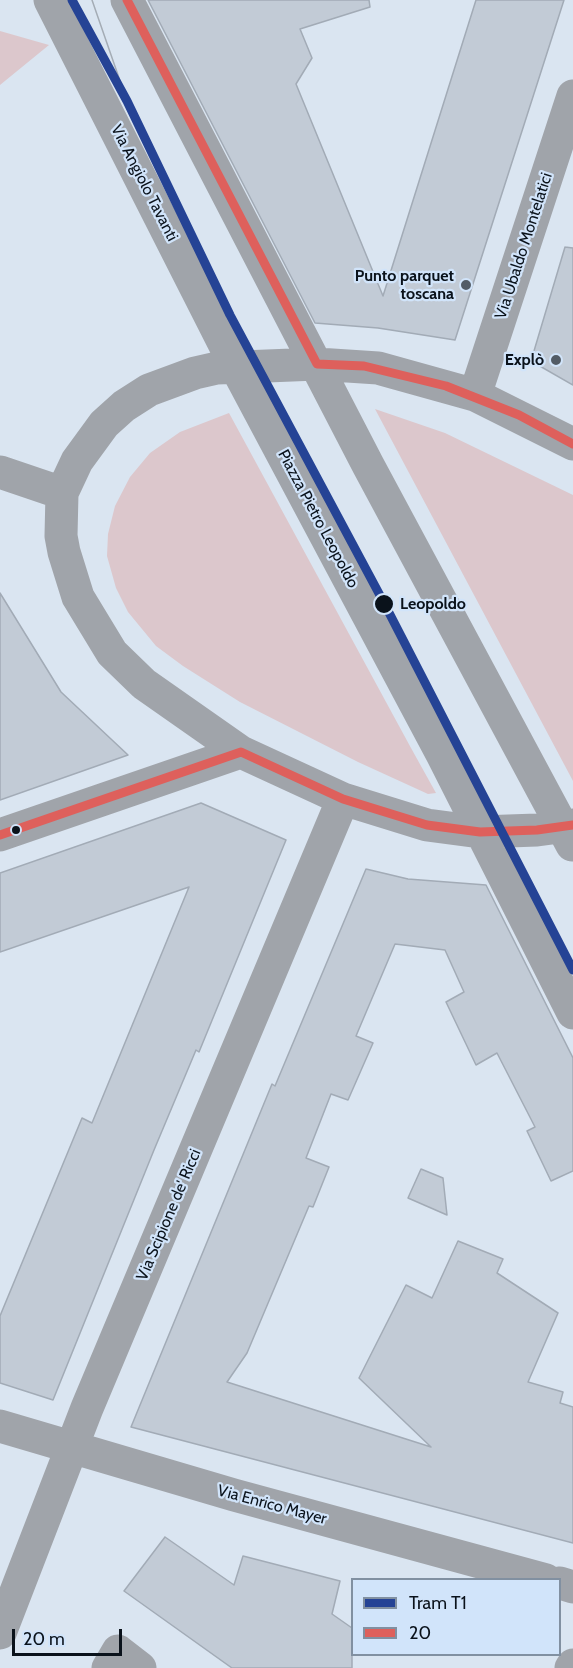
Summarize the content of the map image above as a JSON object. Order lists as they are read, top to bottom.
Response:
{
  "streets": {
    "street": [
      "Via Angiolo Tavanti",
      "Via Ubaldo Montelatici",
      "Piazza Pietro Leopoldo",
      "Via Scipione de' Ricci",
      "Via Enrico Mayer"
    ]
  },
  "crossings": [
    ["Via Angiolo Tavanti", "Piazza Pietro Leopoldo"],
    ["Via Scipione de' Ricci", "Via Enrico Mayer"]
  ],
  "places": ["Punto parquet toscana", "Explò", "Leopoldo"],
  "lines": ["tram line T1", "transit line 20"],
  "legend": ["Tram T1", "20"],
  "scale_bar": "20 m"
}
